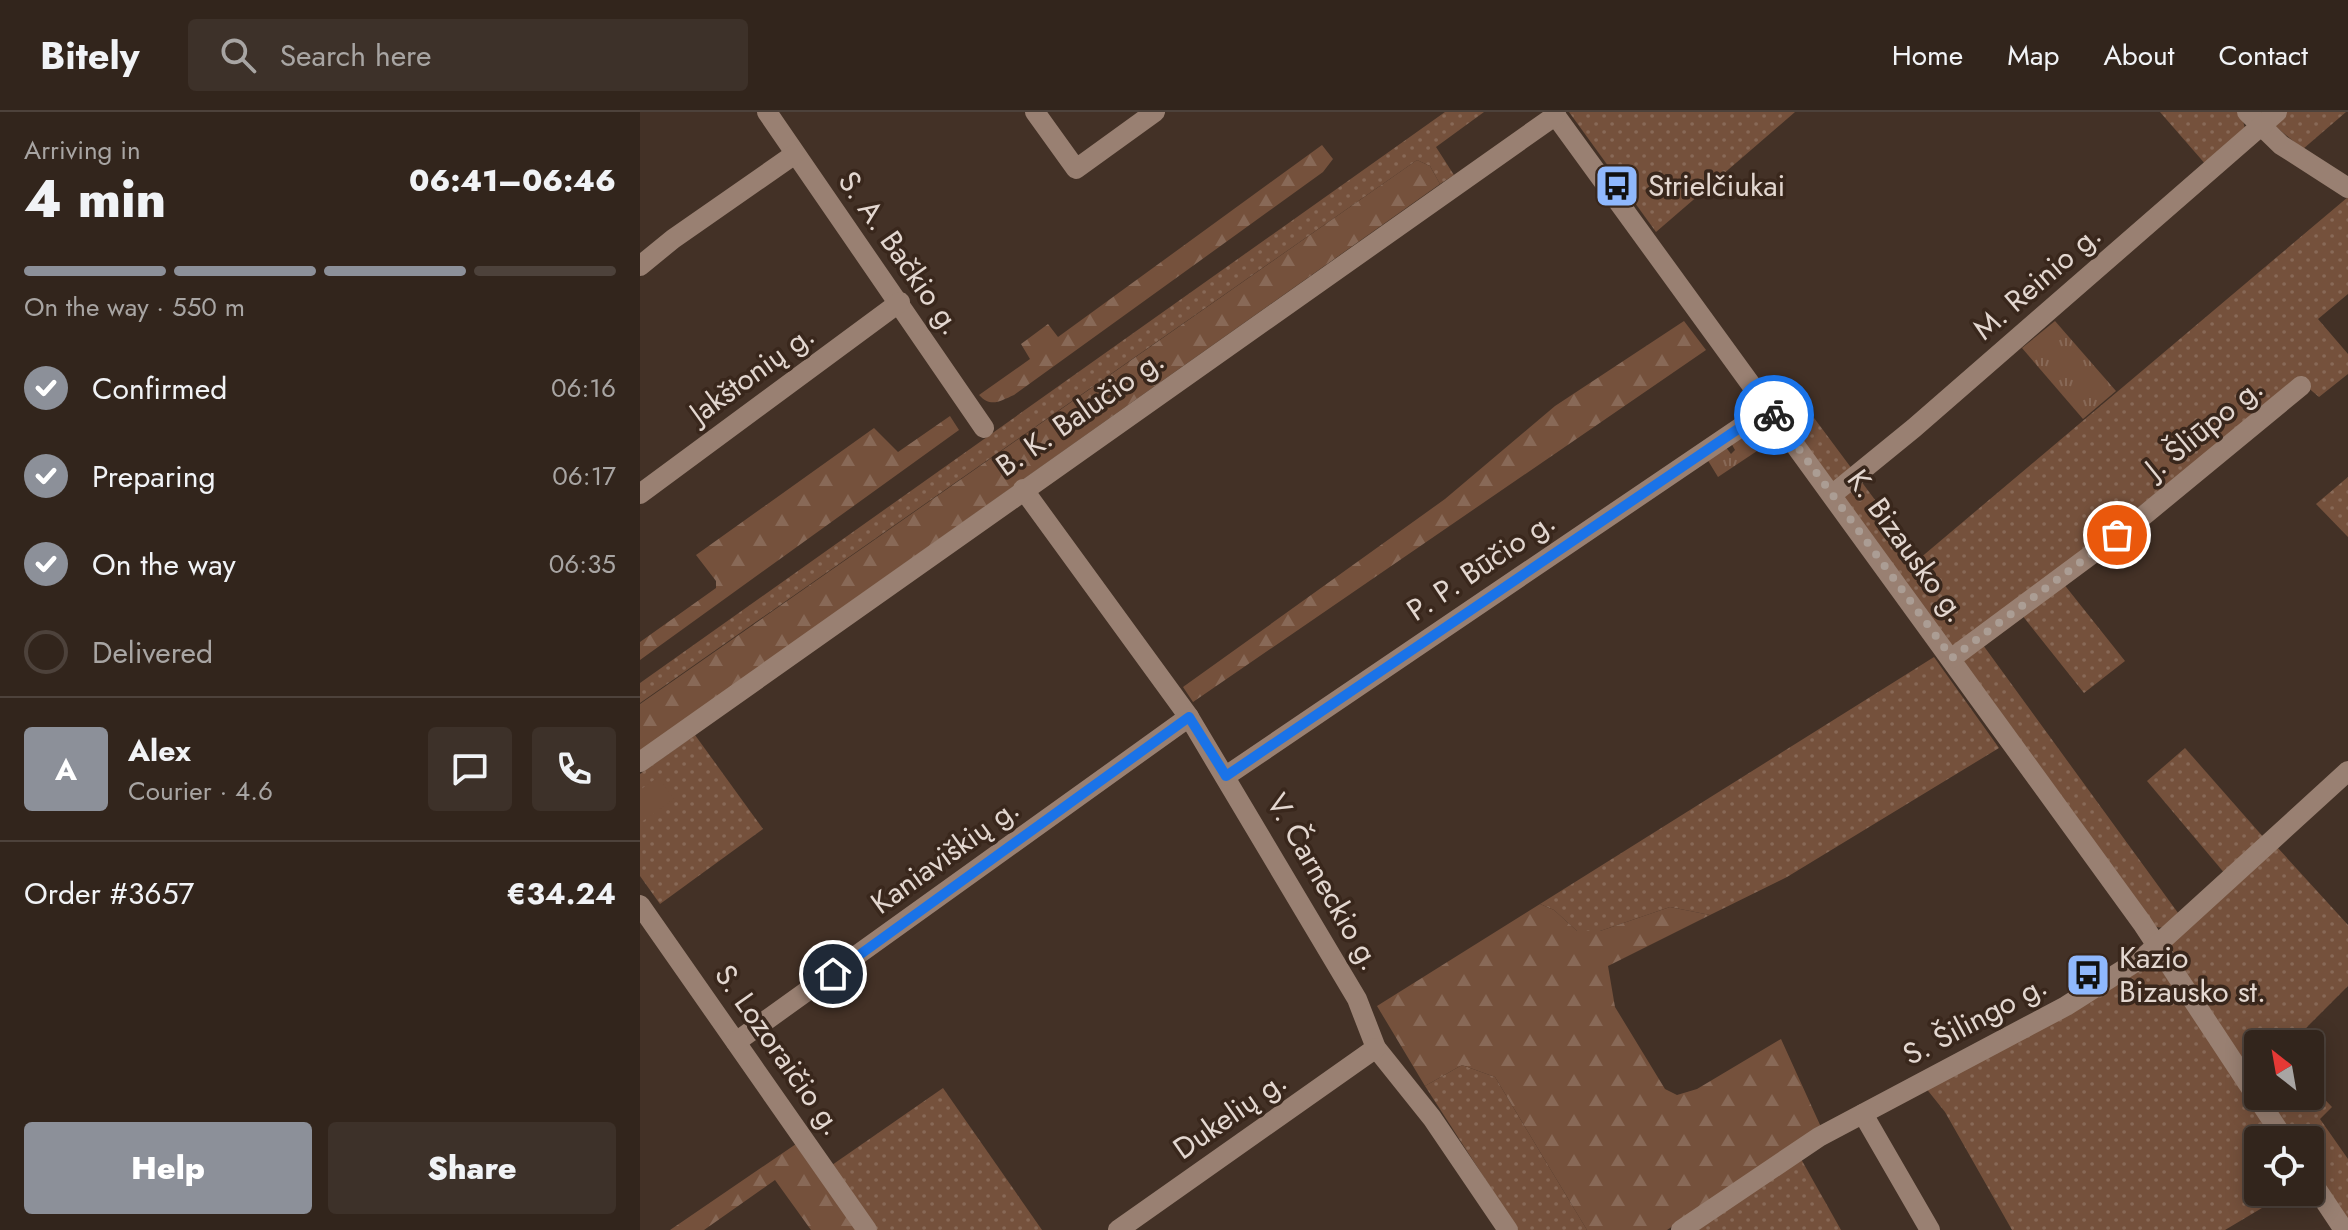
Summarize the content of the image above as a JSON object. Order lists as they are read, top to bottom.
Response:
{
  "streets": {
    "street": [
      "S. A. Bačkio g.",
      "M. Reinio g.",
      "Jakštonių g.",
      "B. K. Balučio g.",
      "J. Šliūpo g.",
      "K. Bizausko g.",
      "P. P. Būčio g.",
      "Kaniaviškių g.",
      "V. Čarneckio g.",
      "S. Šilingo g.",
      "S. Lozoraičio g.",
      "Dukelių g."
    ]
  },
  "crossings": [
    ["S. A. Bačkio g.", "Jakštonių g."],
    ["M. Reinio g.", "K. Bizausko g."],
    ["B. K. Balučio g.", "K. Bizausko g."],
    ["B. K. Balučio g.", "V. Čarneckio g."],
    ["J. Šliūpo g.", "K. Bizausko g."],
    ["K. Bizausko g.", "P. P. Būčio g."],
    ["K. Bizausko g.", "S. Šilingo g."],
    ["P. P. Būčio g.", "V. Čarneckio g."],
    ["Kaniaviškių g.", "V. Čarneckio g."],
    ["Kaniaviškių g.", "S. Lozoraičio g."],
    ["V. Čarneckio g.", "Dukelių g."]
  ],
  "places": {
    "bus stop": ["Strielčiukai", "Kazio Bizausko st."]
  },
  "north": "top left",
  "page": {
    "header": "Bitely",
    "search": "Search here",
    "nav": [
      "Home",
      "Map",
      "About",
      "Contact"
    ],
    "heading": ["4 min", "Arriving in", "06:41–06:46"],
    "panel": [
      "Alex",
      "Courier · 4.6",
      "Order #3657",
      "€34.24"
    ],
    "bar": "On the way · 550 m",
    "list": [
      ["Confirmed", "06:16"],
      ["Preparing", "06:17"],
      ["On the way", "06:35"],
      "Delivered"
    ],
    "round": "A",
    "buttons": ["Help", "Share"]
  }
}
